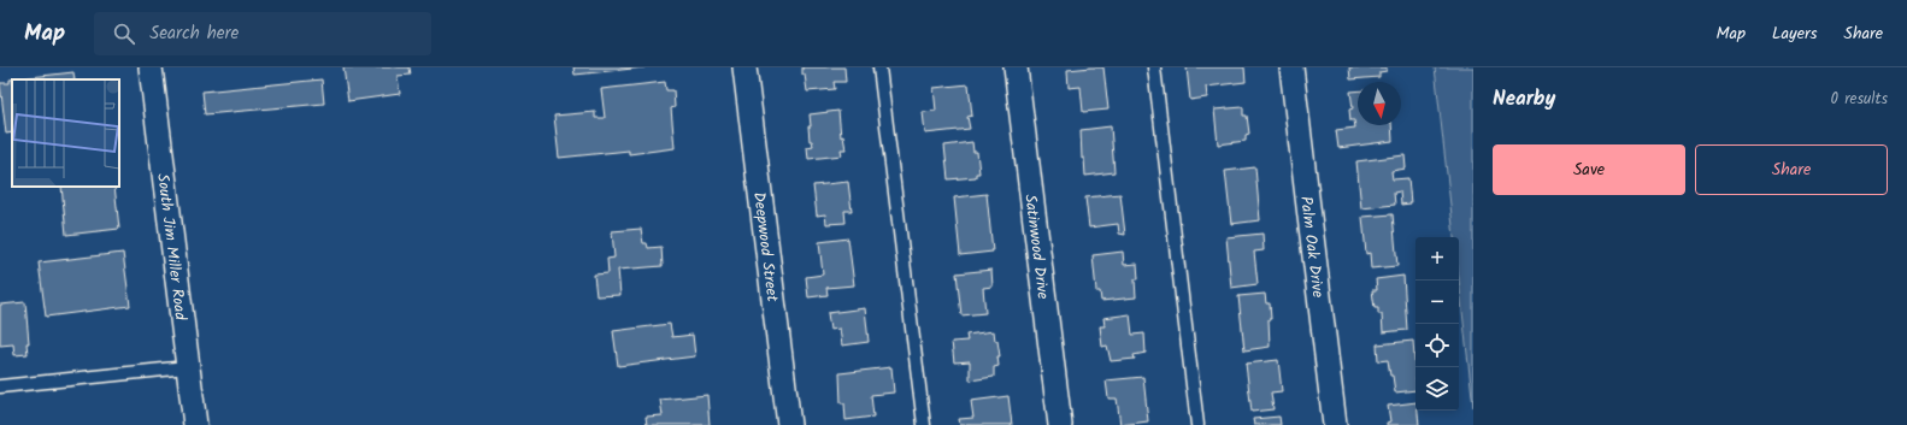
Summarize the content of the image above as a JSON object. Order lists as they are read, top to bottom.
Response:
{
  "streets": {
    "street": [
      "Satinwood Drive",
      "Palm Oak Drive",
      "South Jim Miller Road",
      "Deepwood Street"
    ]
  },
  "north": "bottom",
  "page": {
    "header": "Map",
    "search": "Search here",
    "nav": ["Map", "Layers", "Share"],
    "heading": ["Nearby", "0 results"],
    "buttons": ["Save", "Share"],
    "map_buttons": ["+", "−"]
  }
}
